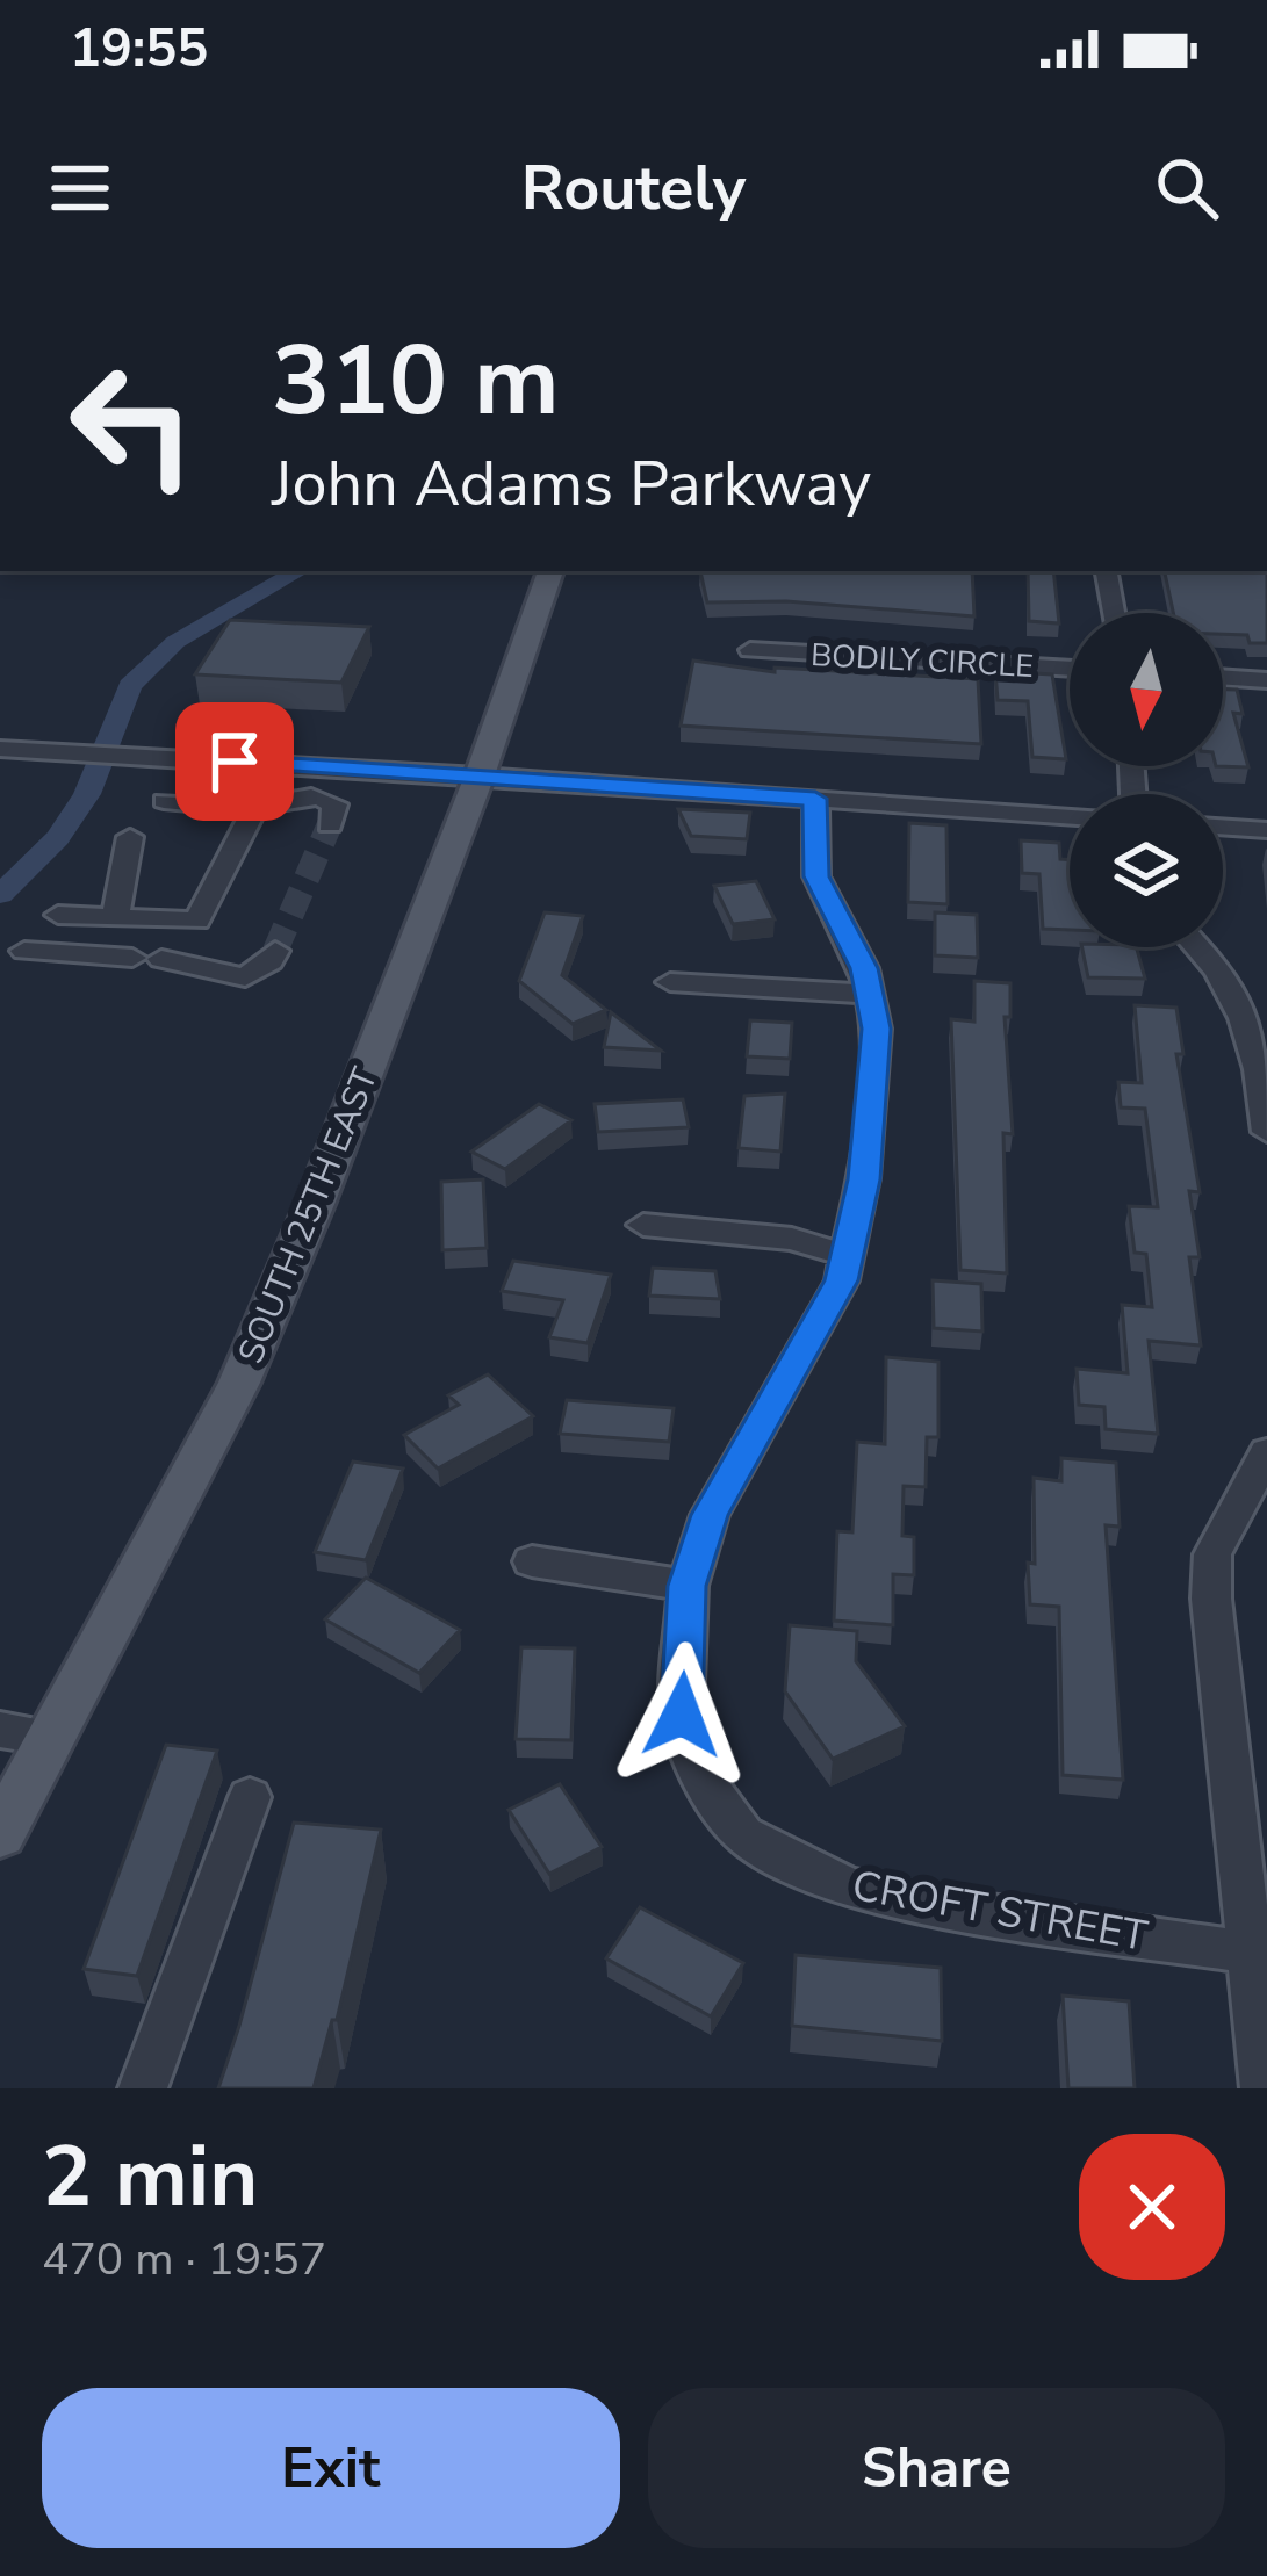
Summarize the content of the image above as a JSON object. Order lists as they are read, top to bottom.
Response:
{
  "streets": {
    "main road": ["SOUTH 25TH EAST"],
    "street": ["BODILY CIRCLE", "CROFT STREET"]
  },
  "north": "bottom",
  "page": {
    "status": "19:55",
    "header": "Routely",
    "turn": ["310 m", "John Adams Parkway"],
    "heading": ["2 min", "470 m · 19:57"],
    "buttons": ["Exit", "Share"]
  }
}
